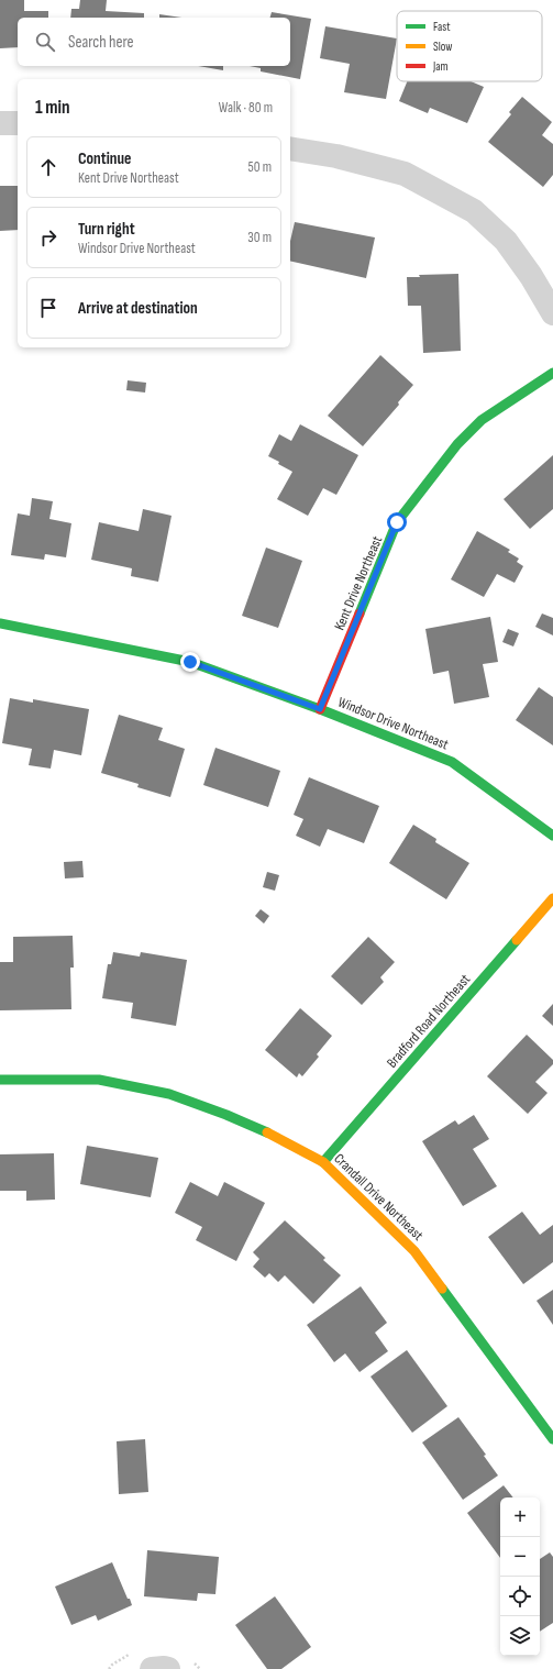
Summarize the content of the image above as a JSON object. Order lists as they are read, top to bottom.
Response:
{
  "streets": {
    "street": [
      "Kent Drive Northeast",
      "Windsor Drive Northeast",
      "Bradford Road Northeast",
      "Crandall Drive Northeast"
    ]
  },
  "crossings": [
    ["Kent Drive Northeast", "Windsor Drive Northeast"],
    ["Bradford Road Northeast", "Crandall Drive Northeast"]
  ],
  "legend": ["Fast", "Slow", "Jam"],
  "page": {
    "search": "Search here",
    "heading": ["1 min", "Walk · 80 m"],
    "list": [
      ["Continue", "Kent Drive Northeast", "50 m"],
      ["Turn right", "Windsor Drive Northeast", "30 m"],
      "Arrive at destination"
    ],
    "map_buttons": ["+", "−"]
  }
}
